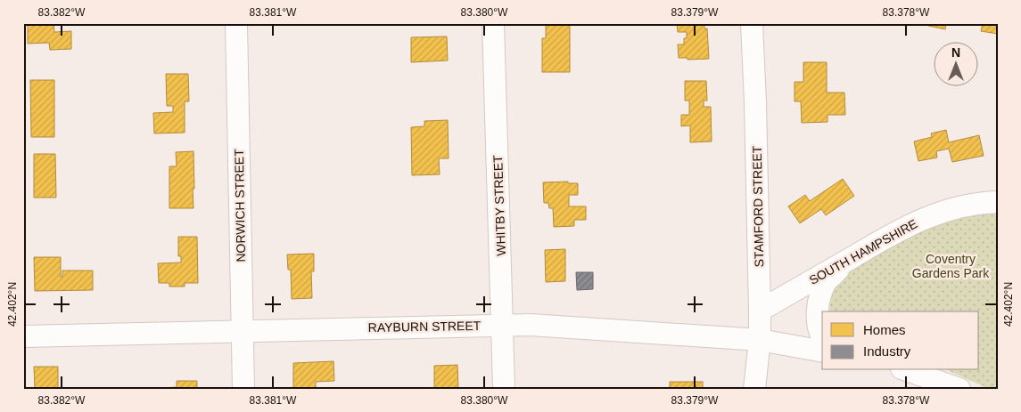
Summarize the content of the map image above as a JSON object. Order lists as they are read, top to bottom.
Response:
{
  "streets": {
    "street": [
      "NORWICH STREET",
      "WHITBY STREET",
      "STAMFORD STREET",
      "SOUTH HAMPSHIRE",
      "RAYBURN STREET"
    ]
  },
  "crossings": [
    ["NORWICH STREET", "RAYBURN STREET"],
    ["WHITBY STREET", "RAYBURN STREET"],
    ["STAMFORD STREET", "SOUTH HAMPSHIRE"],
    ["STAMFORD STREET", "RAYBURN STREET"]
  ],
  "parks": ["Coventry Gardens Park"],
  "legend": ["Homes", "Industry"],
  "north": "top",
  "coordinates": [
    "83.382°W",
    "83.381°W",
    "83.380°W",
    "83.379°W",
    "83.378°W",
    "42.402°N"
  ]
}
